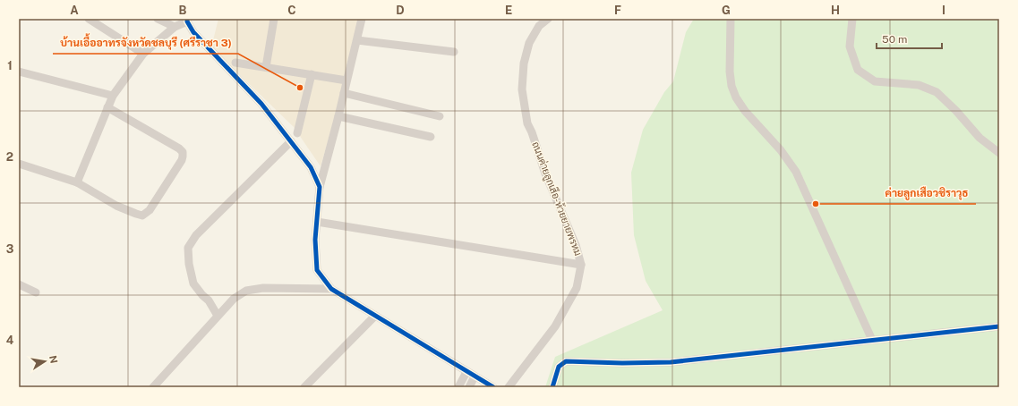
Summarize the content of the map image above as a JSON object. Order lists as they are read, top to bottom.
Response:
{
  "streets": {
    "street": ["ถนนค่ายลูกเสึอ-ห้วยยายพรหม"]
  },
  "places": ["บ้านเอื้ออาทรจังหวัดชลบุรี (ศรีราชา 3)", "ค่ายลูกเสือวชิราวุธ"],
  "scale_bar": "50 m",
  "north": "right",
  "grid": {
    "columns": [
      "A",
      "B",
      "C",
      "D",
      "E",
      "F",
      "G",
      "H",
      "I"
    ],
    "rows": [
      "1",
      "2",
      "3",
      "4"
    ]
  }
}
